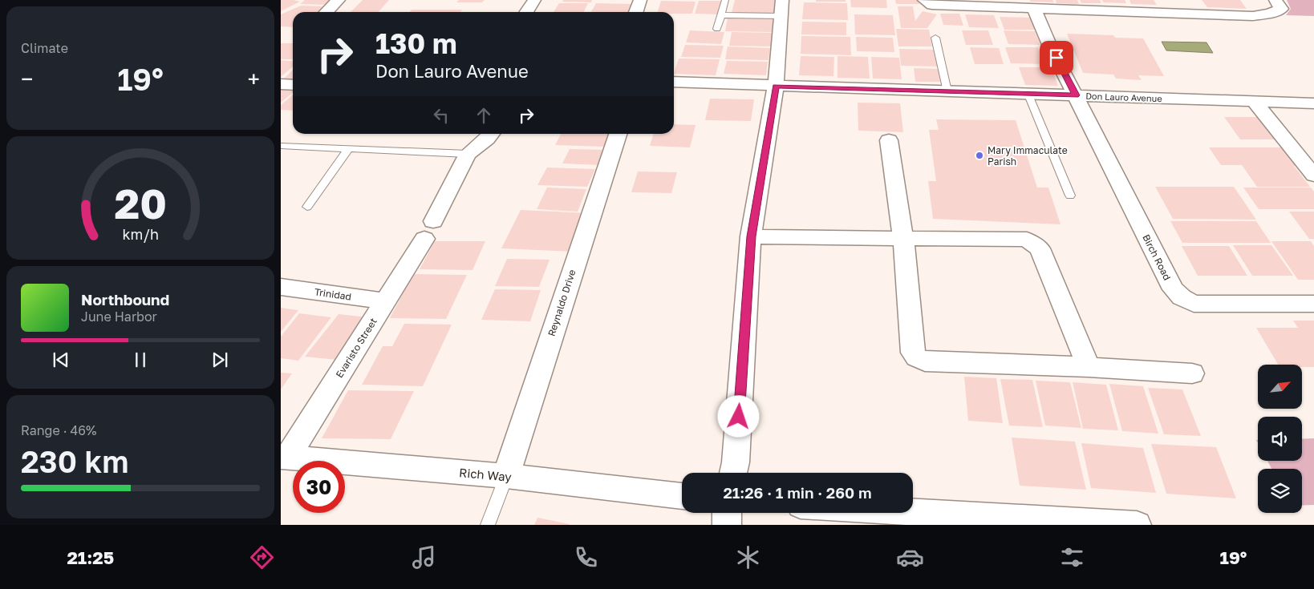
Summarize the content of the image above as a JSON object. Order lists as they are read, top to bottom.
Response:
{
  "streets": {
    "street": [
      "Don Lauro Avenue",
      "Birch Road",
      "Trinidad",
      "Reynaldo Drive",
      "Evaristo Street",
      "Rich Way"
    ]
  },
  "crossings": [
    ["Don Lauro Avenue", "Birch Road"],
    ["Trinidad", "Evaristo Street"],
    ["Reynaldo Drive", "Rich Way"],
    ["Evaristo Street", "Rich Way"]
  ],
  "places": ["Mary Immaculate Parish"],
  "north": "top right",
  "page": {
    "tile": [
      "Climate",
      ["Range · 46%", "230 km"]
    ],
    "turn": ["130 m", "Don Lauro Avenue"],
    "heat": ["−", "19°", "+"],
    "song": ["Northbound", "June Harbor"],
    "limit": "30",
    "trip": "21:26 · 1 min · 260 m",
    "tabs": ["21:25", "19°"],
    "gauge": ["20", "km/h"]
  }
}
